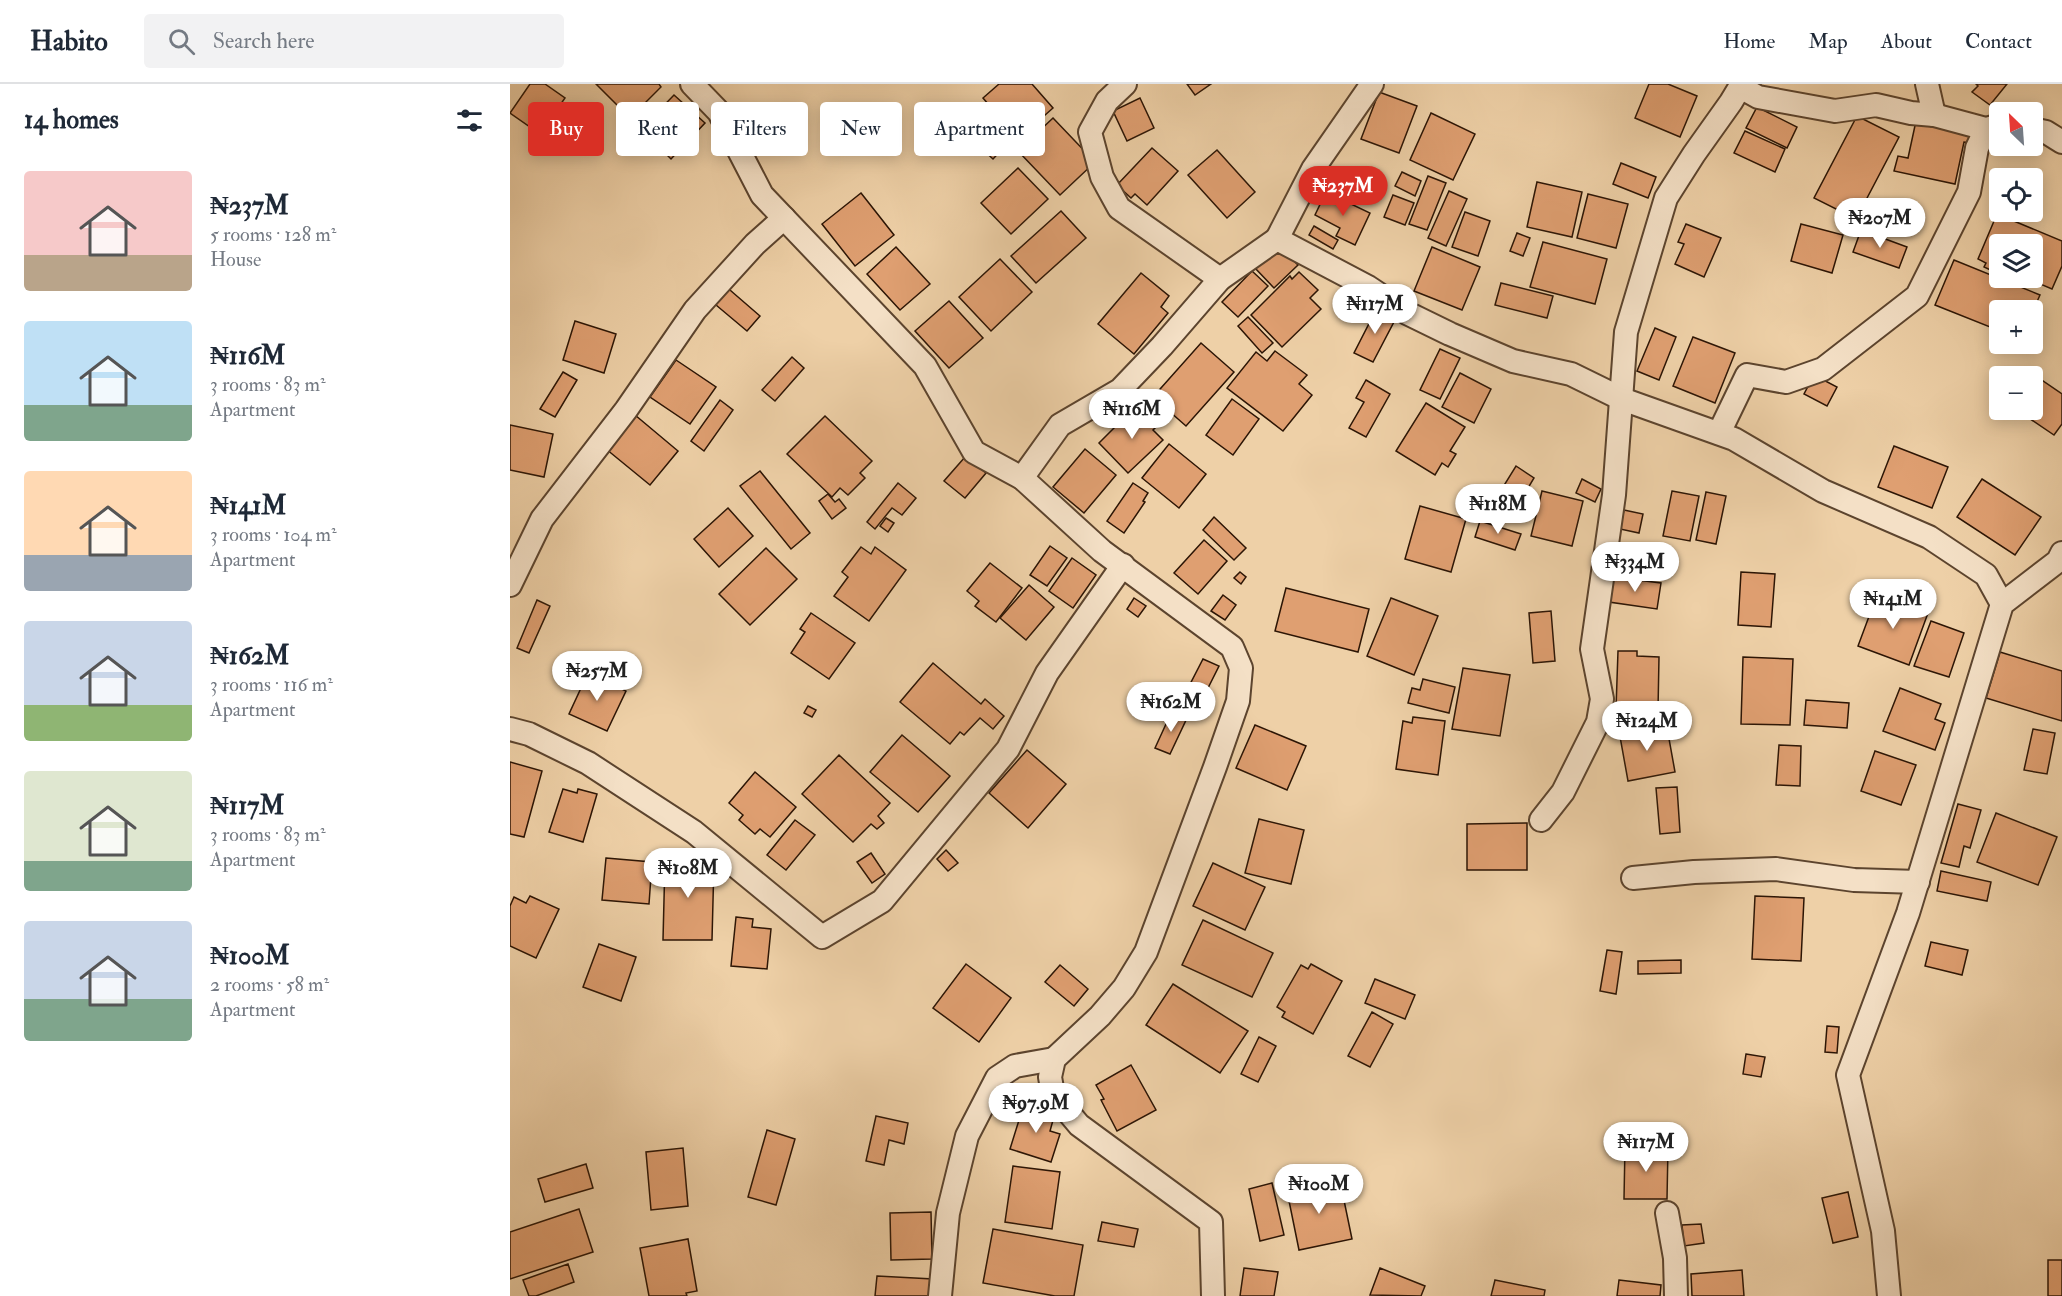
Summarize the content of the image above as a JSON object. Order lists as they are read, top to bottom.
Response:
{
  "north": "top left",
  "page": {
    "header": "Habito",
    "search": "Search here",
    "nav": [
      "Home",
      "Map",
      "About",
      "Contact"
    ],
    "heading": "14 homes",
    "map_buttons": ["+", "−"],
    "chip": [
      "Buy",
      "Rent",
      "Filters",
      "New",
      "Apartment"
    ],
    "list": [
      {
        "name": "₦237M",
        "note": "5 rooms · 128 m² · House"
      },
      {
        "name": "₦116M",
        "note": "3 rooms · 83 m² · Apartment"
      },
      {
        "name": "₦141M",
        "note": "3 rooms · 104 m² · Apartment"
      },
      {
        "name": "₦162M",
        "note": "3 rooms · 116 m² · Apartment"
      },
      {
        "name": "₦117M",
        "note": "3 rooms · 83 m² · Apartment"
      },
      {
        "name": "₦100M",
        "note": "2 rooms · 58 m² · Apartment"
      }
    ],
    "price": [
      "₦237M",
      "₦207M",
      "₦117M",
      "₦116M",
      "₦118M",
      "₦334M",
      "₦141M",
      "₦257M",
      "₦162M",
      "₦124M",
      "₦108M",
      "₦97.9M",
      "₦117M",
      "₦100M"
    ]
  }
}
